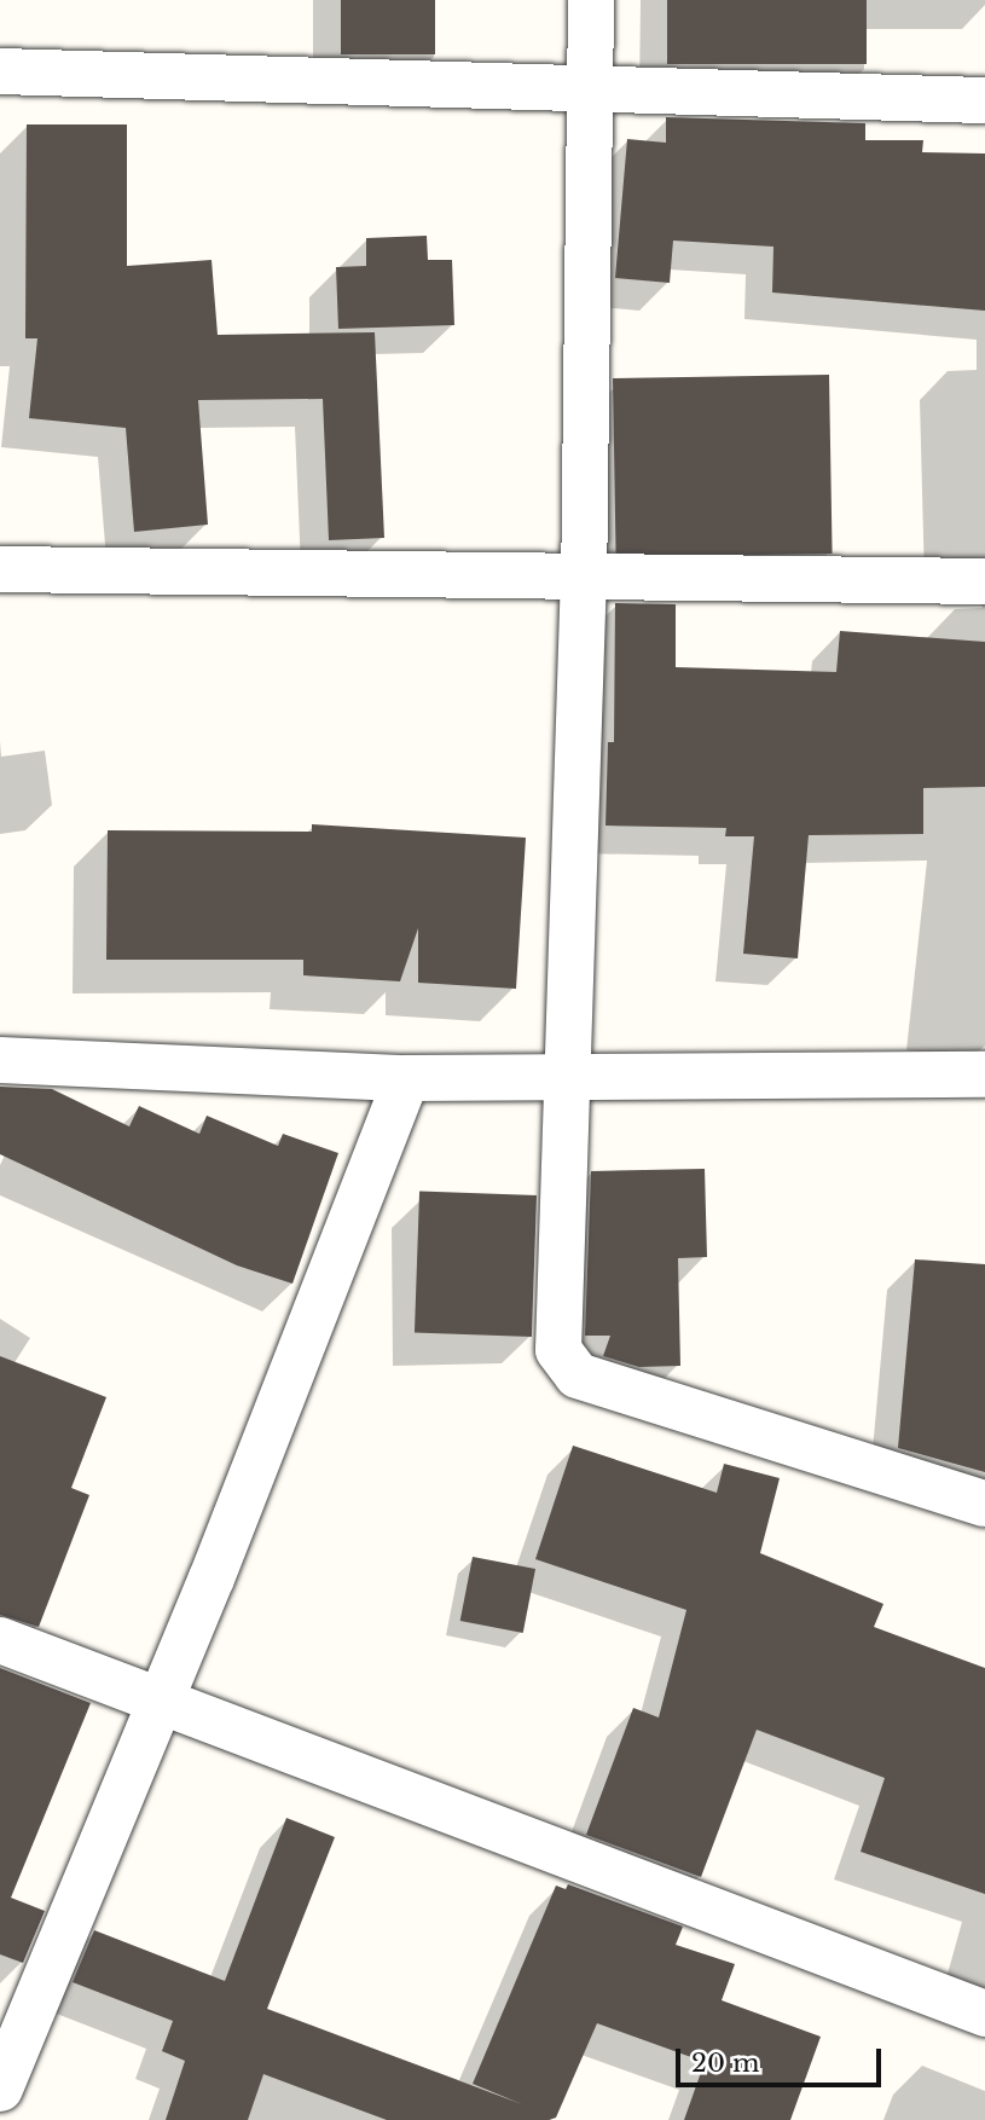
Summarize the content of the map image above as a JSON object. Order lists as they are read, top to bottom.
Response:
{
  "scale_bar": "20 m"
}
